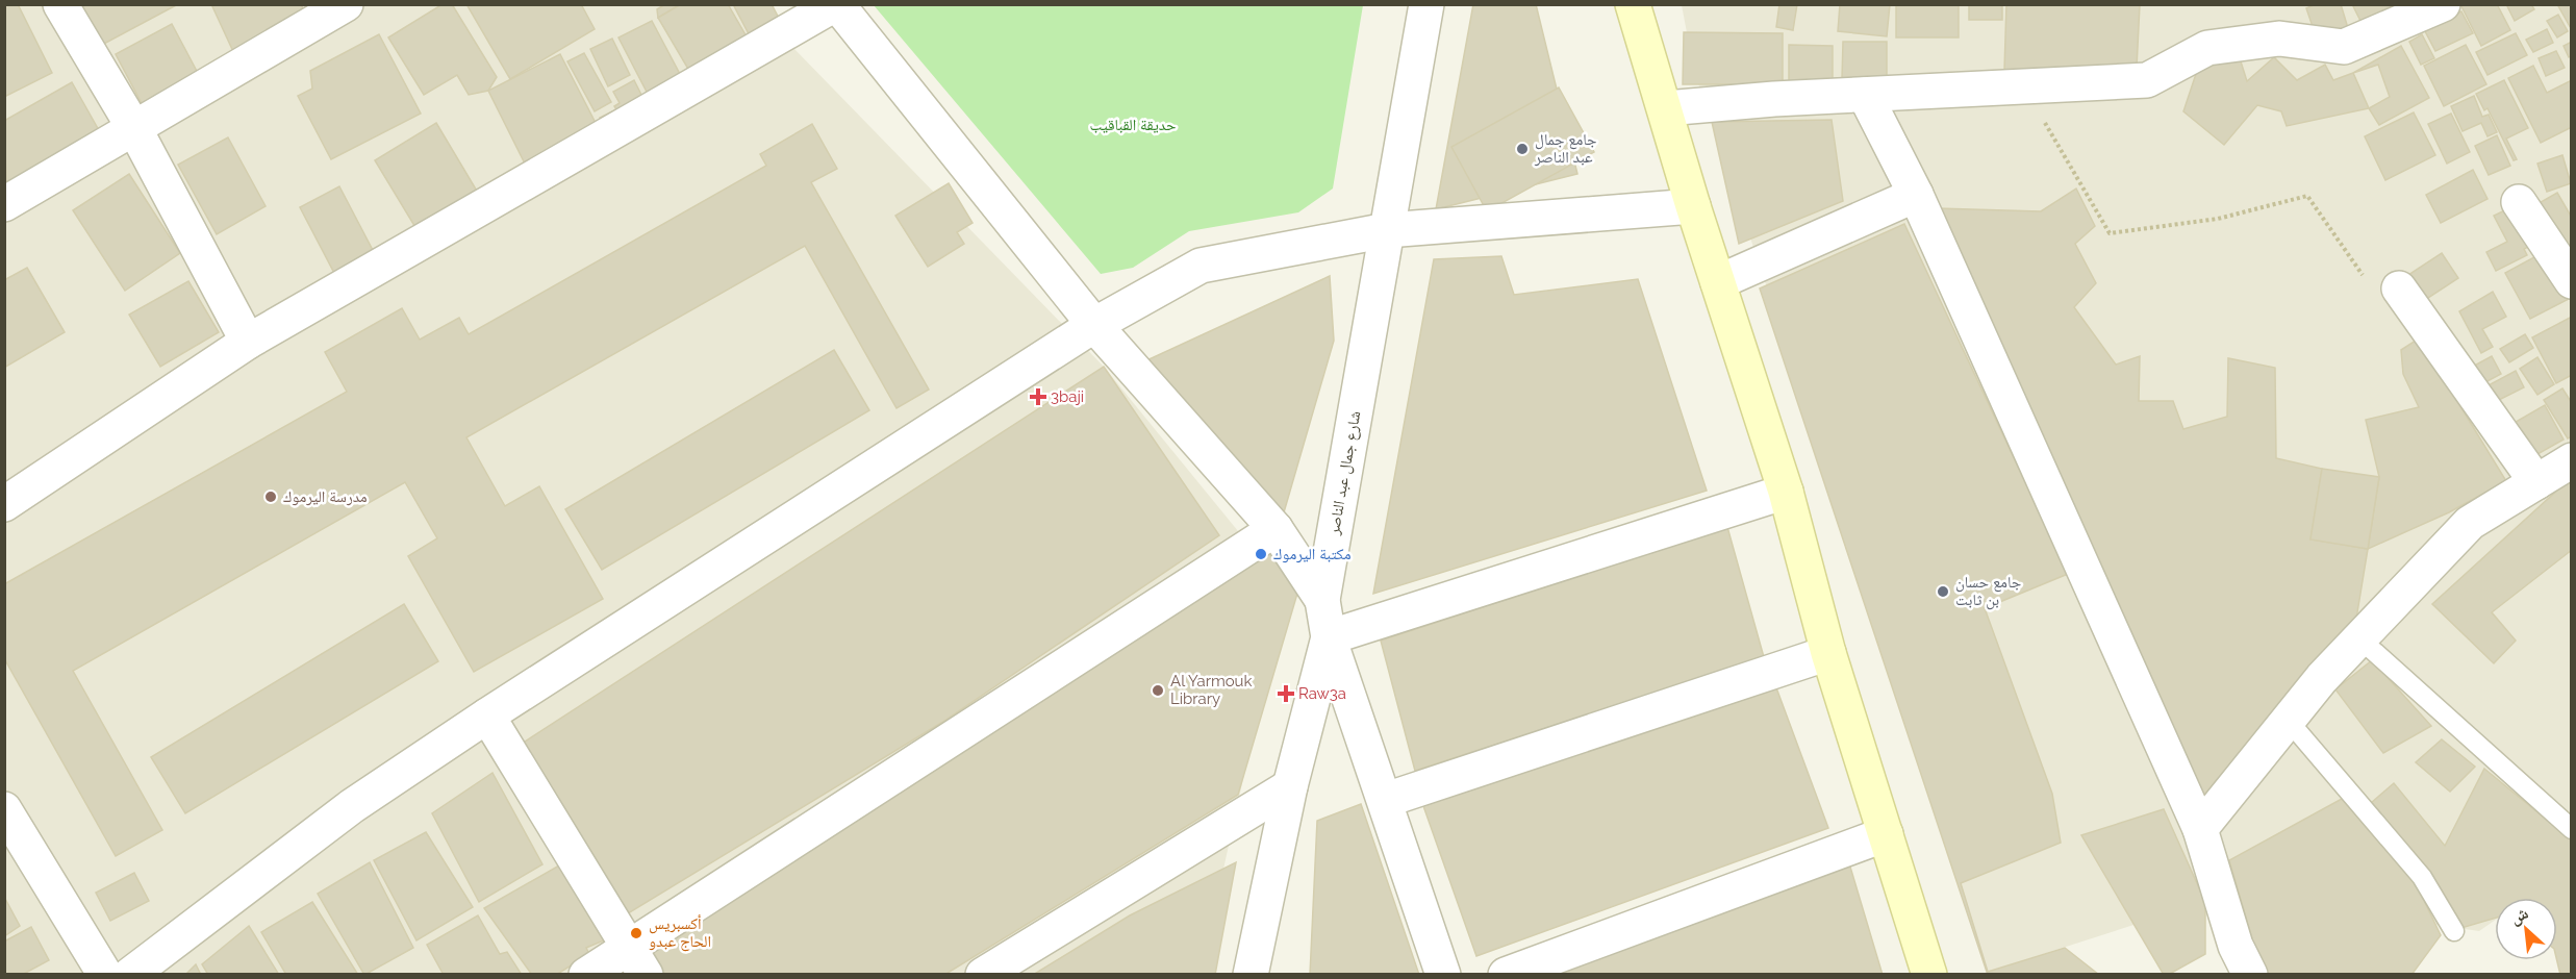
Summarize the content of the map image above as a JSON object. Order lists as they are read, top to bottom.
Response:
{
  "streets": {
    "street": ["شارع جمال عبد الناصر"]
  },
  "parks": ["حديقة القباقيب"],
  "places": {
    "other": [
      "جامع جمال عبد الناصر",
      "مدرسة اليرموك",
      "مكتبة اليرموك",
      "جامع حسان بن ثابت",
      "Al Yarmouk Library",
      "أكسبريس الحاج عبدو"
    ],
    "health": ["3baji", "Raw3a"]
  },
  "north": "top left"
}
